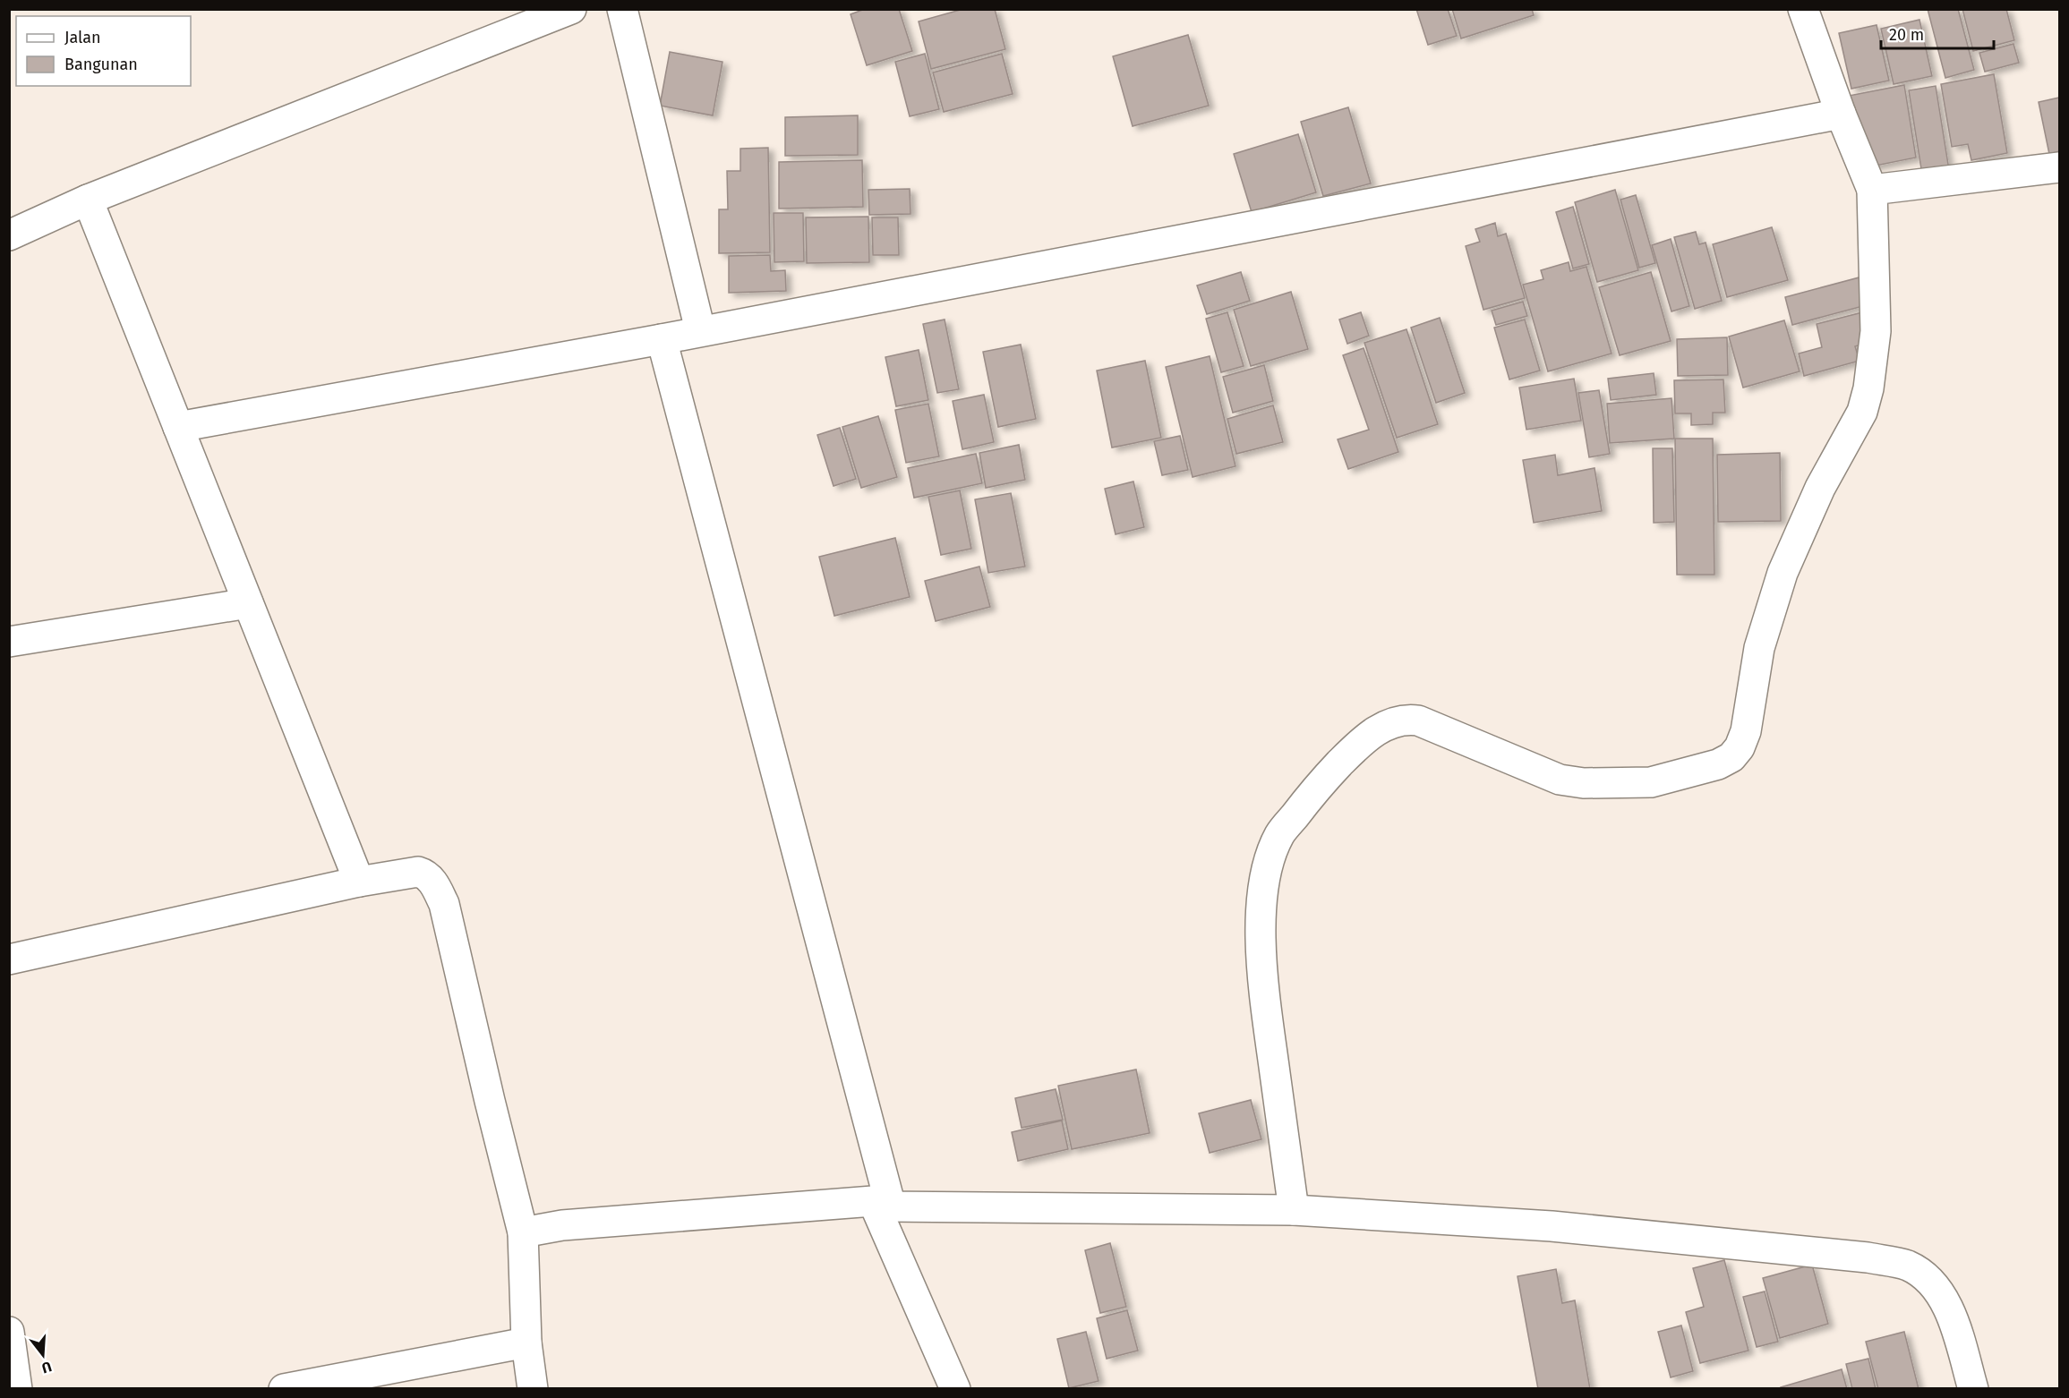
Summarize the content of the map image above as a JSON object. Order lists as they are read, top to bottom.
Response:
{
  "legend": ["Jalan", "Bangunan"],
  "scale_bar": "20 m",
  "north": "bottom"
}
